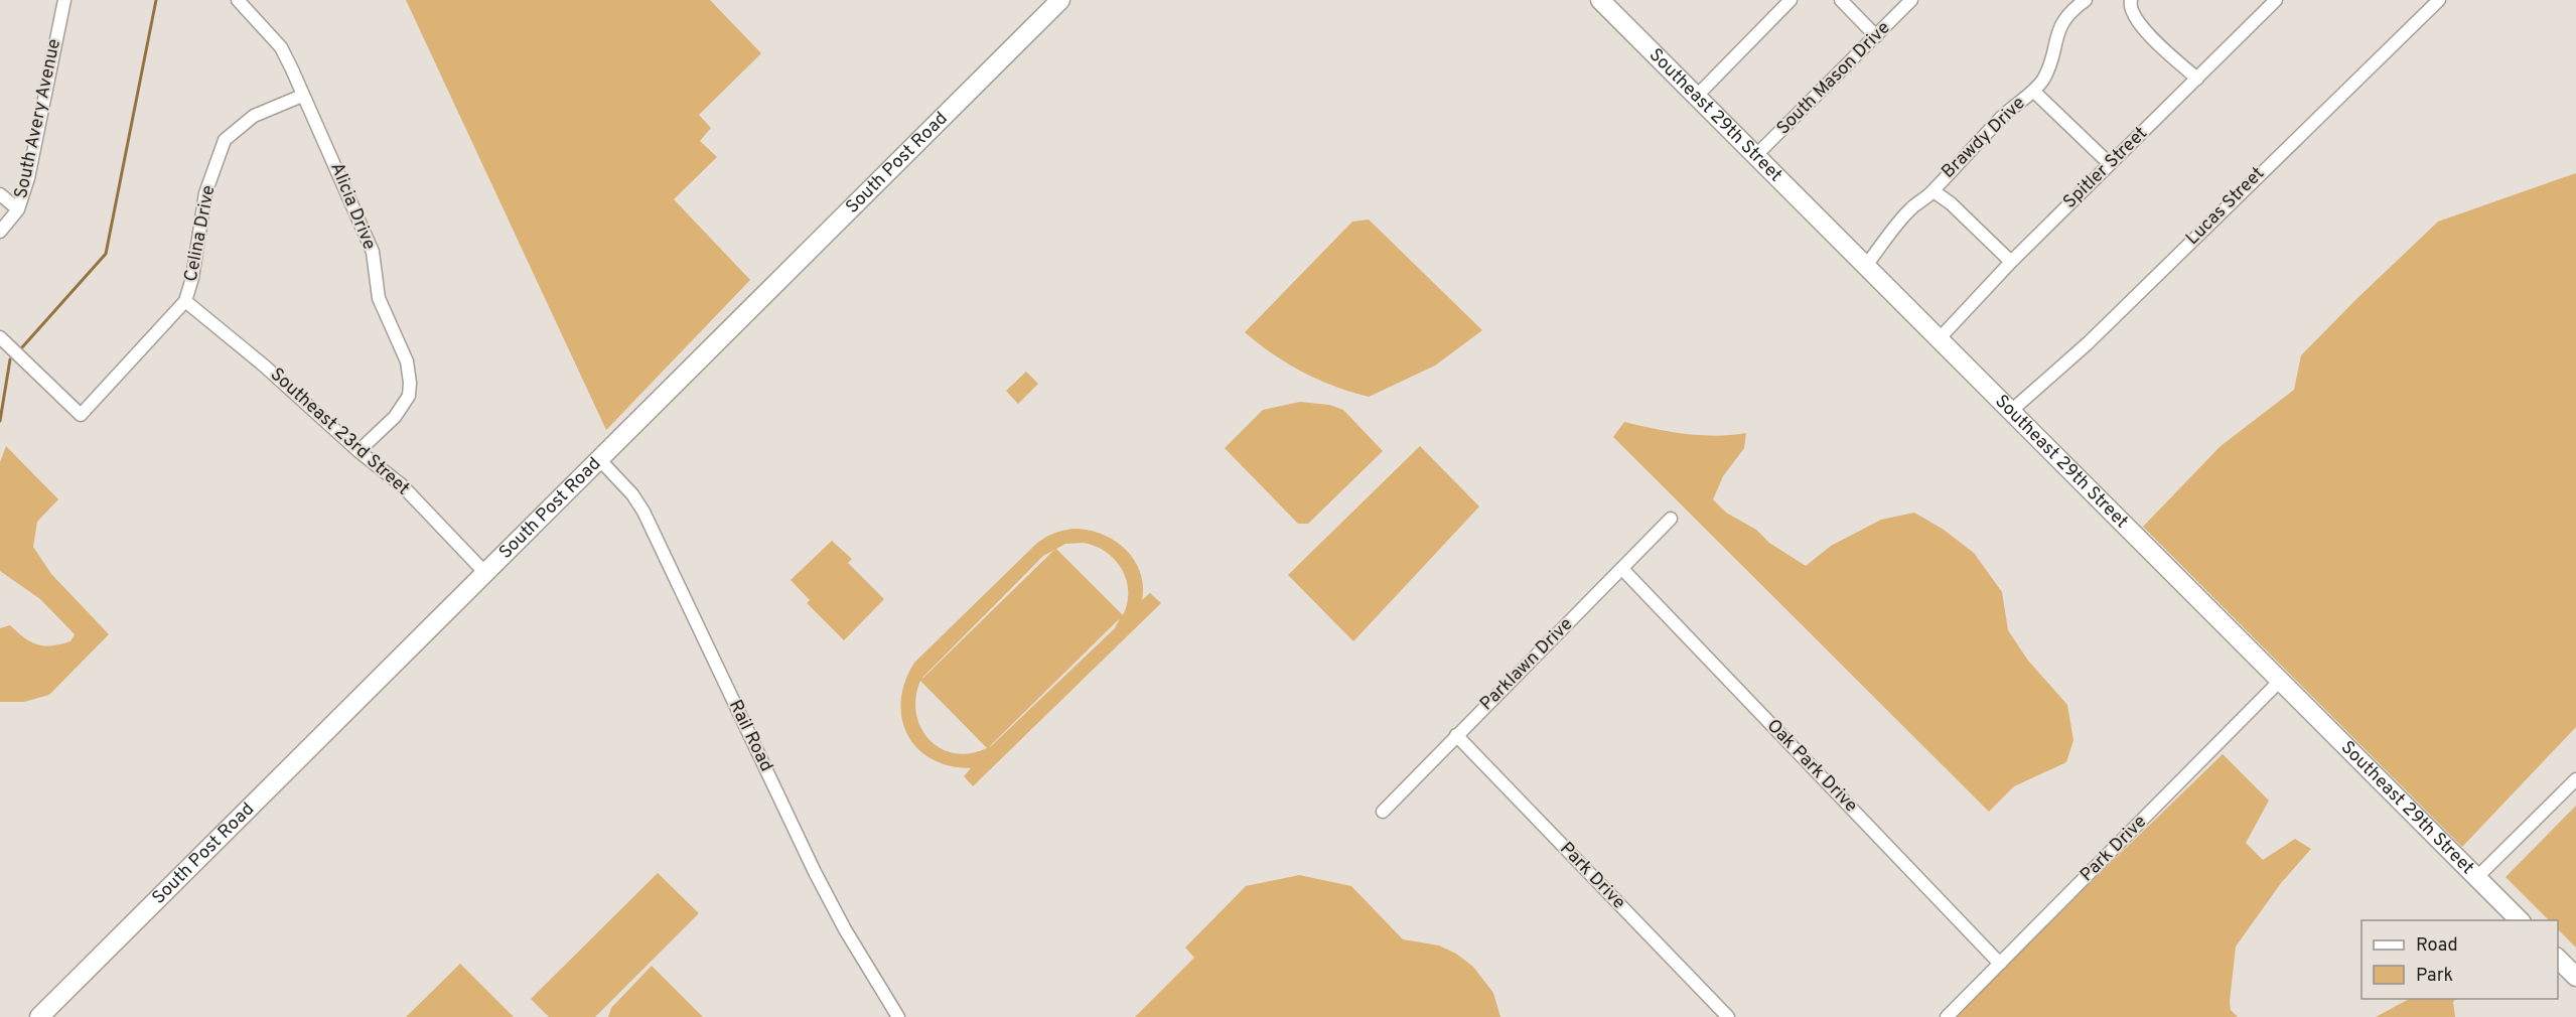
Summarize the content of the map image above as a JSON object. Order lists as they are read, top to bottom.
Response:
{
  "streets": {
    "main road": ["Southeast 29th Street", "South Post Road"],
    "street": [
      "South Mason Drive",
      "South Avery Avenue",
      "Brawdy Drive",
      "Spitler Street",
      "Alicia Drive",
      "Lucas Street",
      "Celina Drive",
      "Southeast 23rd Street",
      "Parklawn Drive",
      "Rail Road",
      "Oak Park Drive",
      "Park Drive"
    ]
  },
  "crossings": [
    ["South Mason Drive", "Southeast 29th Street"],
    ["Southeast 29th Street", "Brawdy Drive"],
    ["Southeast 29th Street", "Spitler Street"],
    ["Southeast 29th Street", "Lucas Street"],
    ["Southeast 29th Street", "Park Drive"],
    ["South Post Road", "Southeast 23rd Street"],
    ["South Post Road", "Rail Road"],
    ["Alicia Drive", "Celina Drive"],
    ["Alicia Drive", "Southeast 23rd Street"],
    ["Celina Drive", "Southeast 23rd Street"],
    ["Parklawn Drive", "Oak Park Drive"],
    ["Parklawn Drive", "Park Drive"],
    ["Oak Park Drive", "Park Drive"]
  ],
  "legend": ["Road", "Park"]
}
